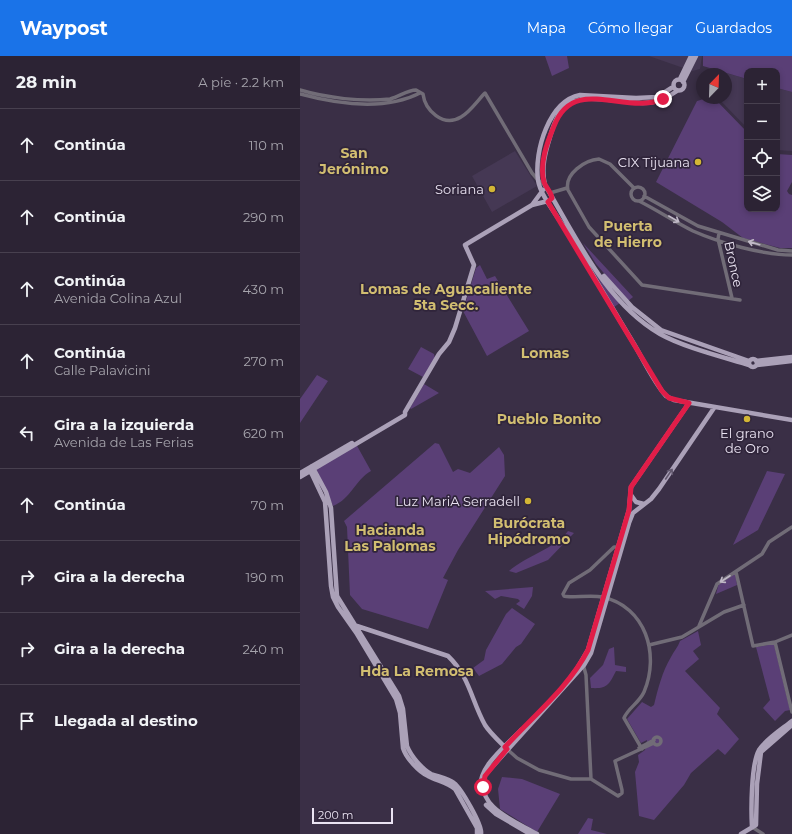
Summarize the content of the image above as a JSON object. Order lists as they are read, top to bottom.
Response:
{
  "streets": {
    "street": ["Bronce"]
  },
  "districts": [
    "San Jerónimo",
    "Puerta de Hierro",
    "Lomas de Aguacaliente 5ta Secc.",
    "Lomas",
    "Pueblo Bonito",
    "Burócrata Hipódromo",
    "Hacianda Las Palomas",
    "Hda La Remosa"
  ],
  "places": [
    "CIX Tijuana",
    "Soriana",
    "El grano de Oro",
    "Luz MariA Serradell"
  ],
  "scale_bar": "200 m",
  "north": "top right",
  "page": {
    "header": "Waypost",
    "nav": ["Mapa", "Cómo llegar", "Guardados"],
    "heading": ["28 min", "A pie · 2.2 km"],
    "map_buttons": ["+", "−"],
    "list": [
      ["Continúa", "110 m"],
      ["Continúa", "290 m"],
      ["Continúa", "Avenida Colina Azul", "430 m"],
      ["Continúa", "Calle Palavicini", "270 m"],
      ["Gira a la izquierda", "Avenida de Las Ferias", "620 m"],
      ["Continúa", "70 m"],
      ["Gira a la derecha", "190 m"],
      ["Gira a la derecha", "240 m"],
      "Llegada al destino"
    ],
    "scale": "200 m"
  }
}
